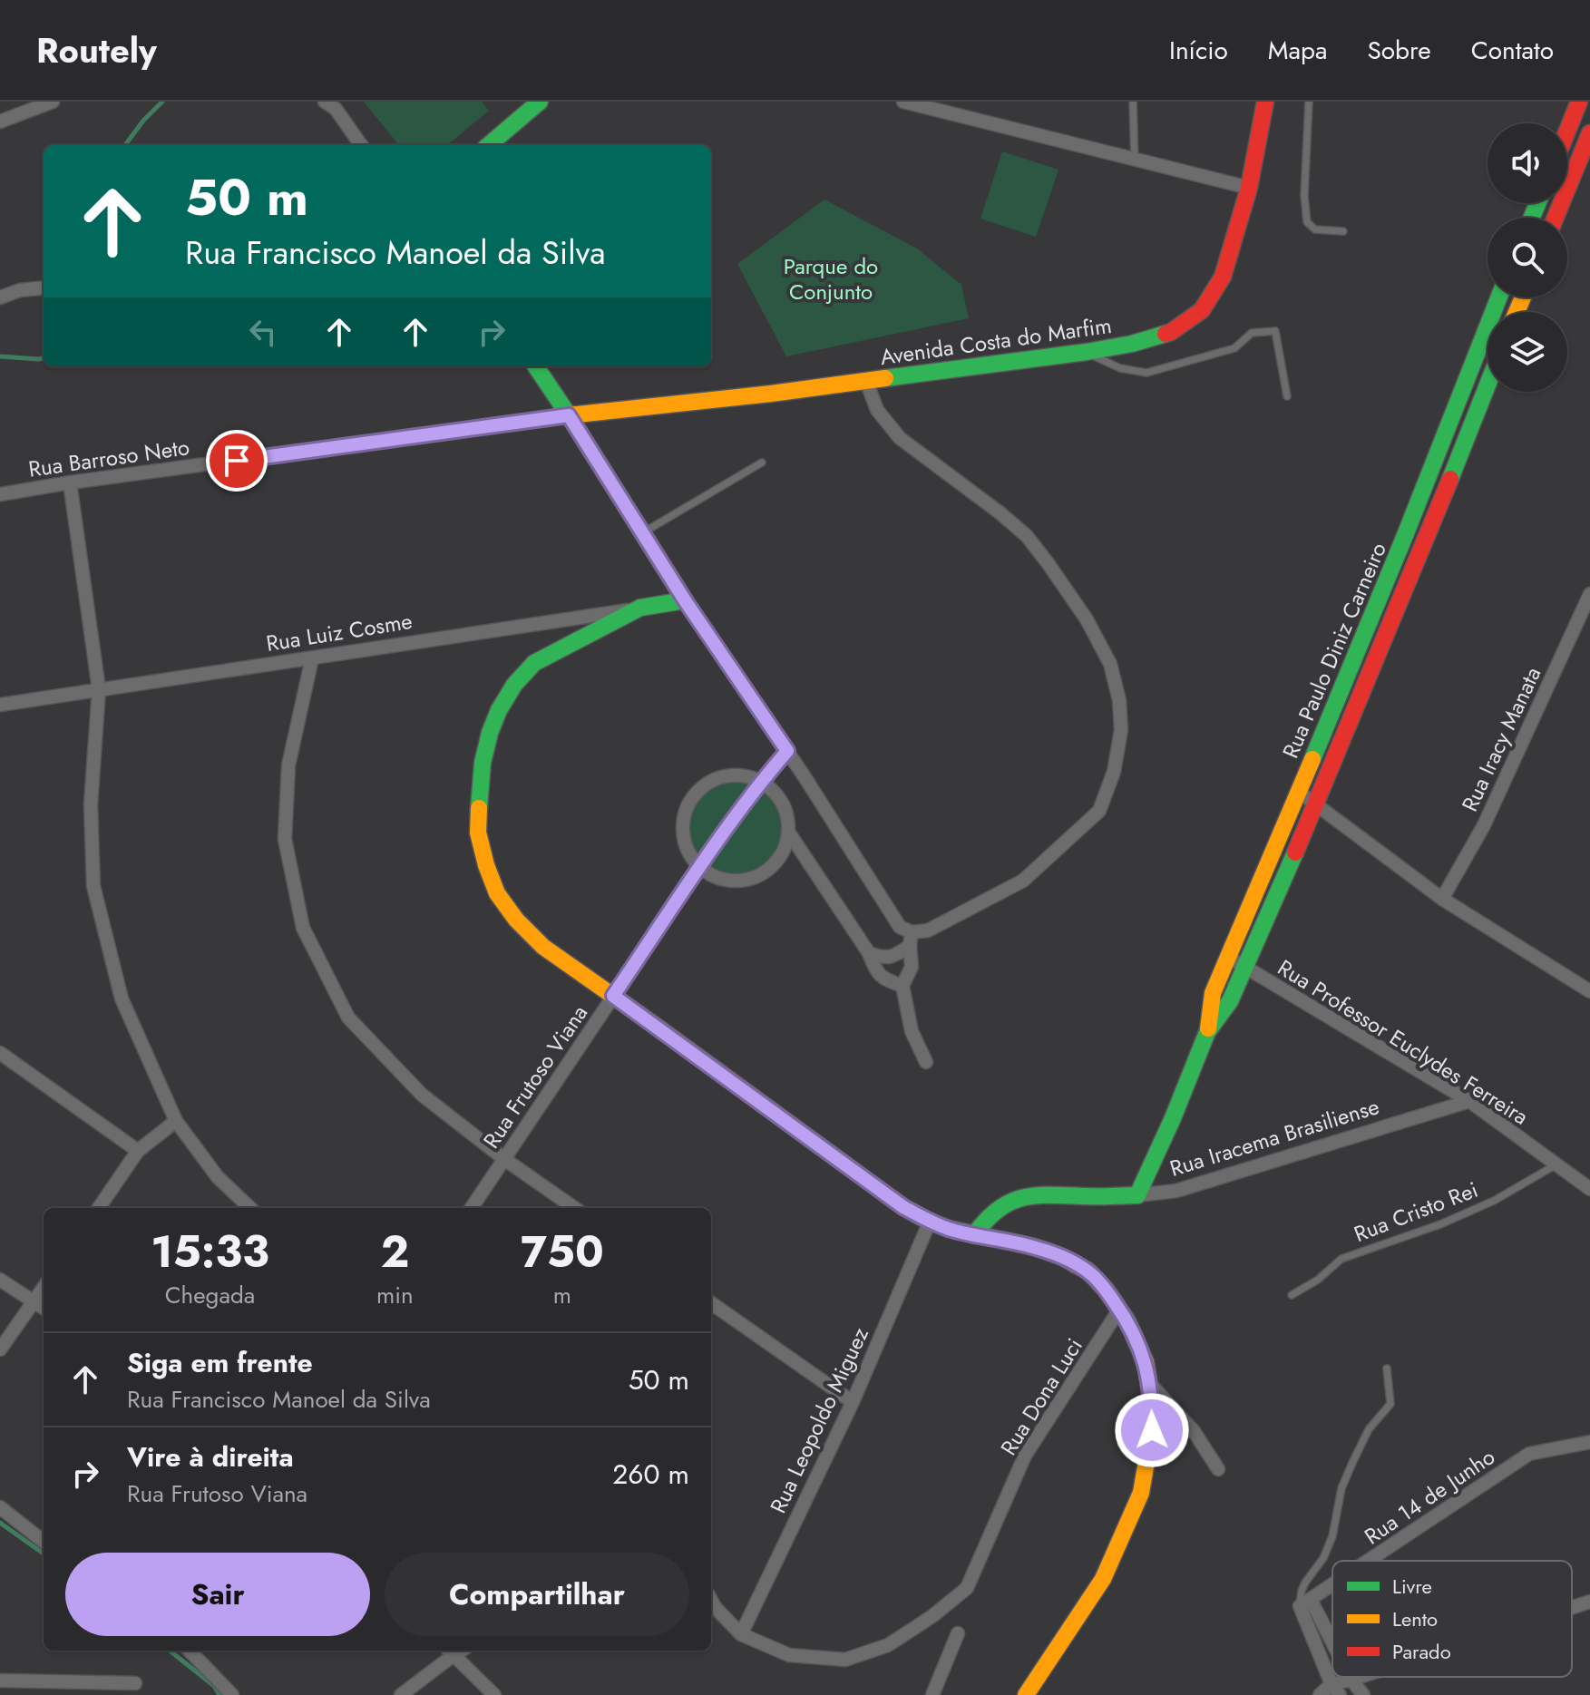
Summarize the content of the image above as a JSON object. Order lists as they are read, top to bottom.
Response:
{
  "streets": {
    "street": [
      "Avenida Costa do Marfim",
      "Rua Barroso Neto",
      "Rua Luiz Cosme",
      "Rua Paulo Diniz Carneiro",
      "Rua Iracy Manata",
      "Rua Professor Euclydes Ferreira",
      "Rua Frutoso Viana",
      "Rua Iracema Brasiliense",
      "Rua Dona Luci",
      "Rua Leopoldo Miguez",
      "Rua 14 de Junho"
    ],
    "lane": ["Rua Cristo Rei"]
  },
  "crossings": [
    ["Avenida Costa do Marfim", "Rua Barroso Neto"],
    ["Rua Paulo Diniz Carneiro", "Rua Professor Euclydes Ferreira"],
    ["Rua Paulo Diniz Carneiro", "Rua Iracema Brasiliense"],
    ["Rua Professor Euclydes Ferreira", "Rua Iracema Brasiliense"],
    ["Rua Professor Euclydes Ferreira", "Rua Cristo Rei"],
    ["Rua Dona Luci", "Rua Leopoldo Miguez"]
  ],
  "parks": ["Parque do Conjunto"],
  "legend": ["Livre", "Lento", "Parado"],
  "page": {
    "header": "Routely",
    "nav": [
      "Início",
      "Mapa",
      "Sobre",
      "Contato"
    ],
    "turn": ["50 m", "Rua Francisco Manoel da Silva"],
    "eta": [
      "15:33",
      "Chegada",
      "2",
      "min",
      "750",
      "m"
    ],
    "list": [
      {
        "name": "Siga em frente",
        "note": "Rua Francisco Manoel da Silva",
        "value": "50 m"
      },
      {
        "name": "Vire à direita",
        "note": "Rua Frutoso Viana",
        "value": "260 m"
      }
    ],
    "buttons": ["Sair", "Compartilhar"]
  }
}
